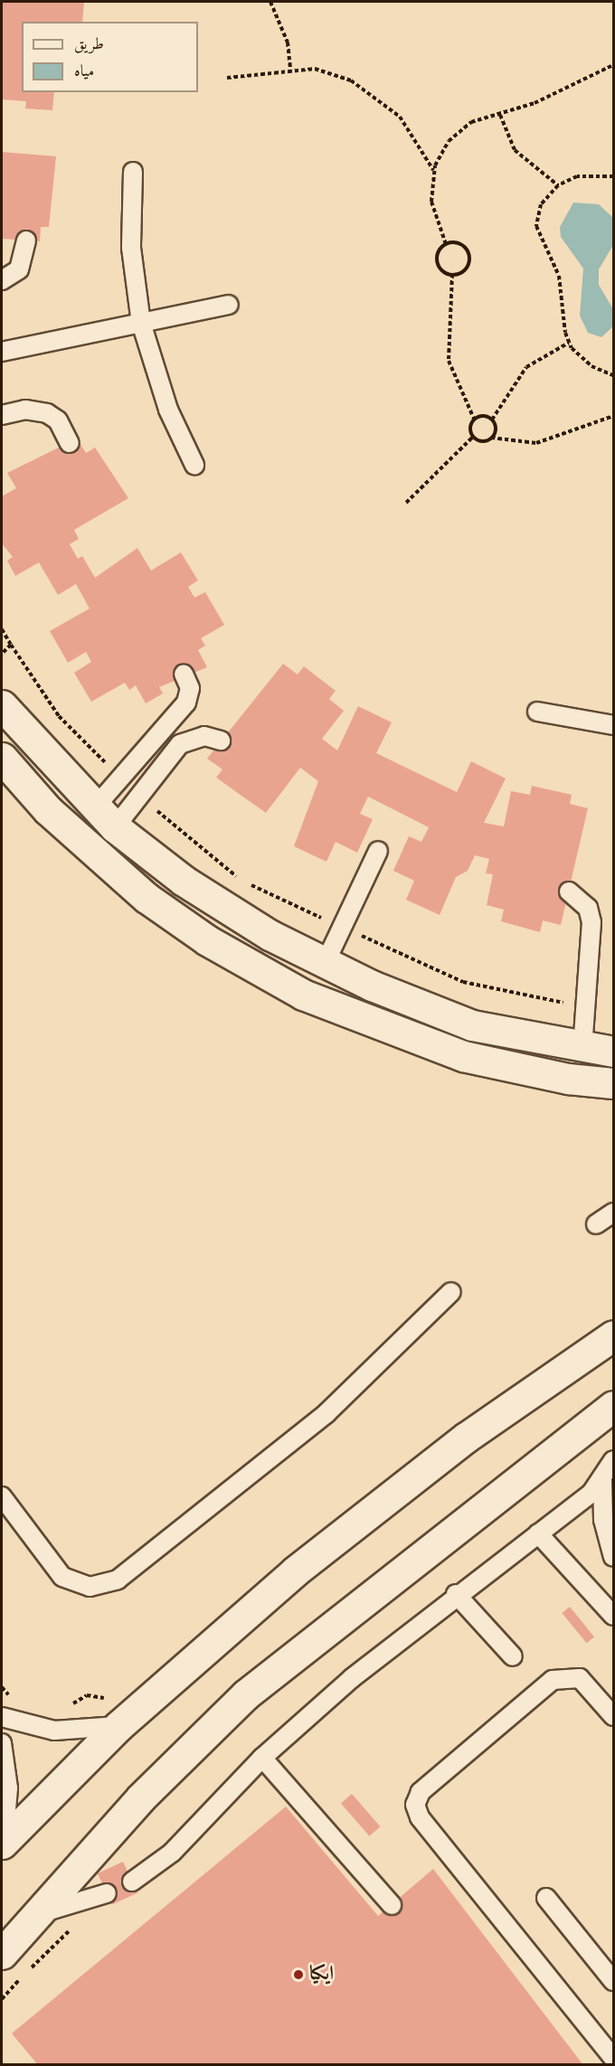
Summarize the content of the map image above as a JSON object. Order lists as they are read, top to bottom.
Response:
{
  "places": ["ايكيا"],
  "legend": ["طريق", "مياه"]
}
